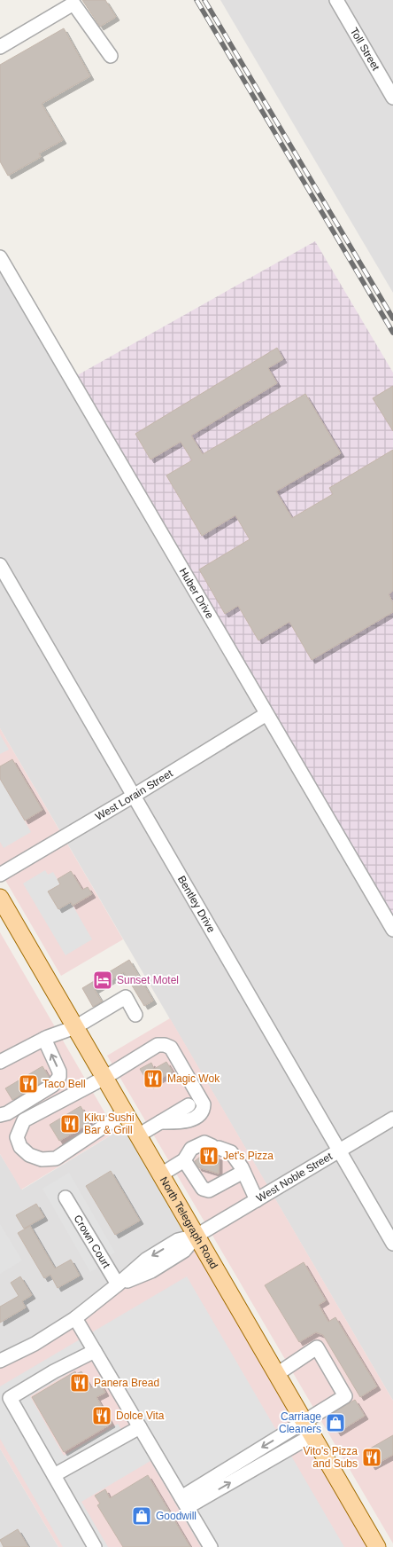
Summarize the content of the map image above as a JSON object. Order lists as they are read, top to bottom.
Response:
{
  "streets": {
    "main road": ["North Telegraph Road"],
    "street": [
      "Toll Street",
      "Huber Drive",
      "West Lorain Street",
      "Bentley Drive",
      "West Noble Street",
      "Crown Court"
    ]
  },
  "crossings": [
    ["Huber Drive", "West Lorain Street"],
    ["West Lorain Street", "Bentley Drive"],
    ["Bentley Drive", "West Noble Street"],
    ["West Noble Street", "North Telegraph Road"],
    ["West Noble Street", "Crown Court"]
  ],
  "places": {
    "hotel": ["Sunset Motel"],
    "restaurant": [
      "Magic Wok",
      "Taco Bell",
      "Kiku Sushi Bar & Grill",
      "Jet's Pizza",
      "Panera Bread",
      "Dolce Vita",
      "Vito's Pizza and Subs"
    ],
    "shop": ["Carriage Cleaners", "Goodwill"]
  }
}
